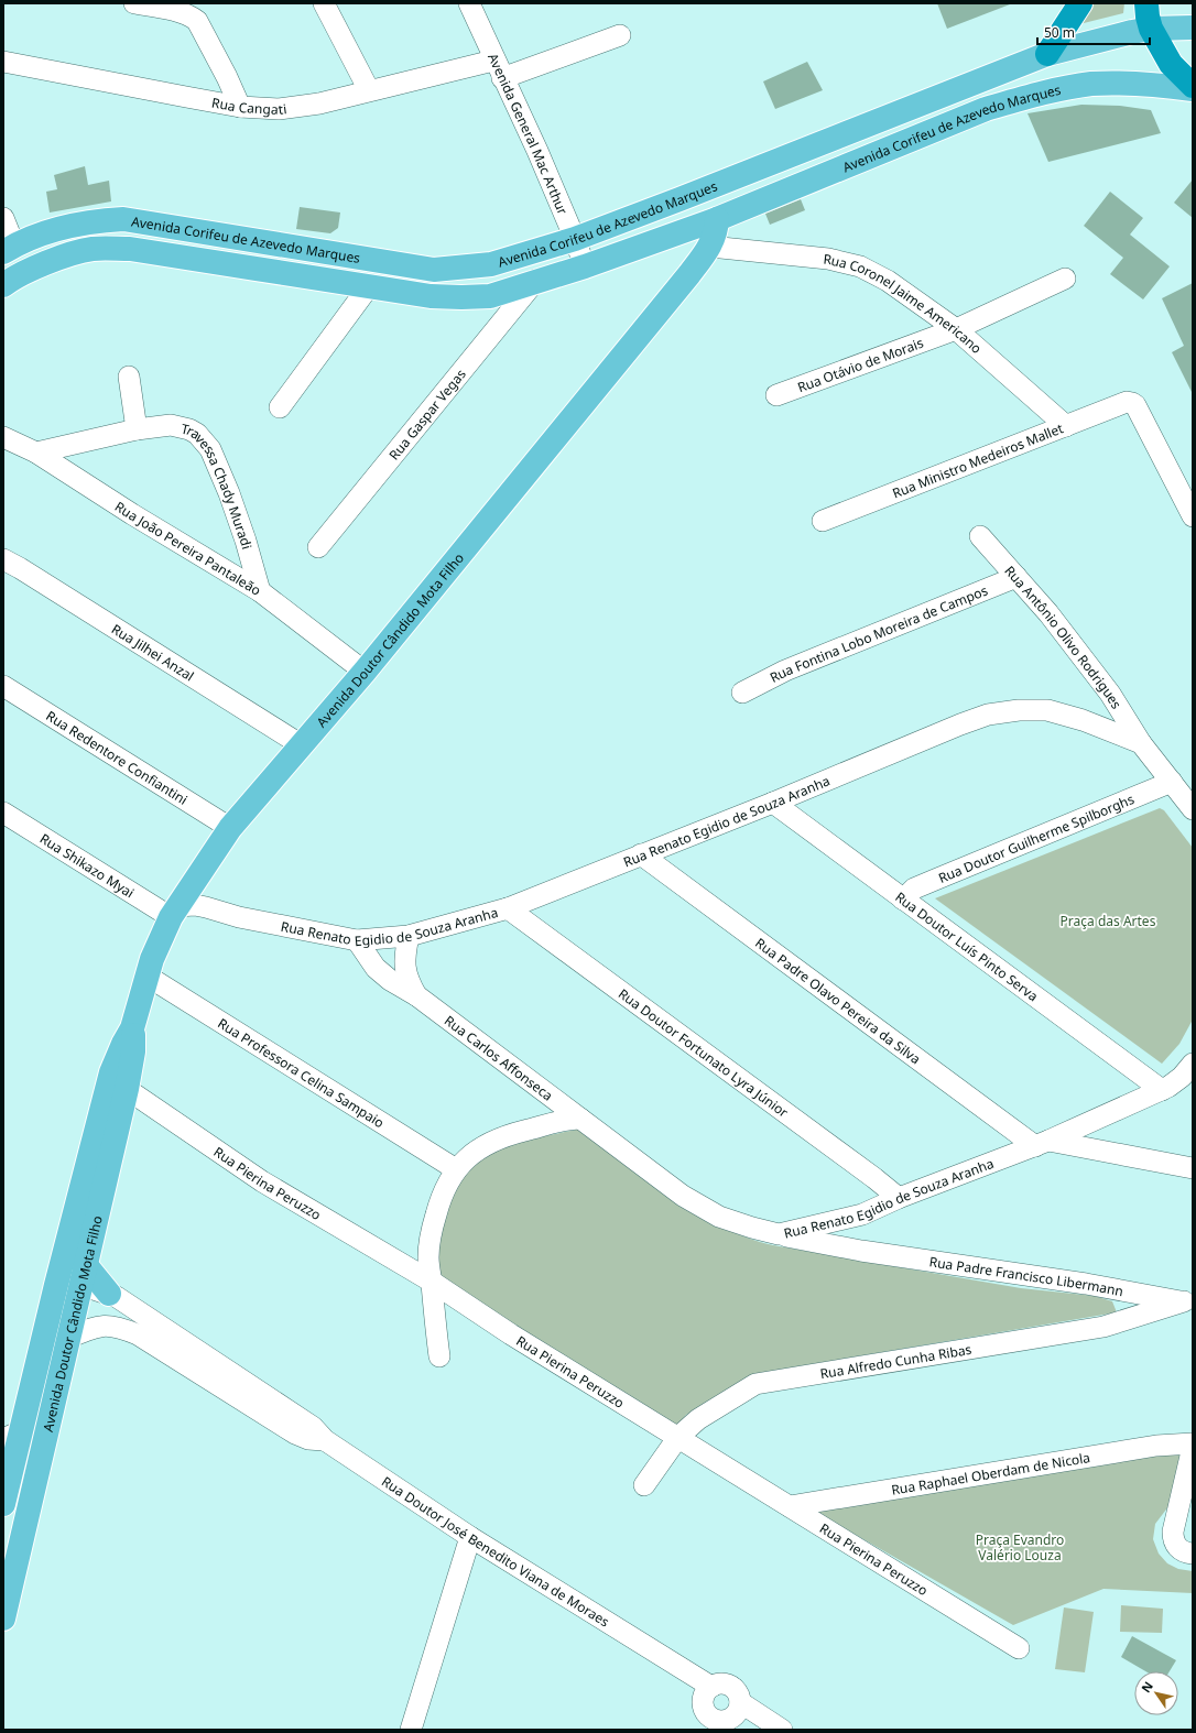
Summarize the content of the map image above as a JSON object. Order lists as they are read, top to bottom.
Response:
{
  "streets": {
    "main road": ["Avenida Corifeu de Azevedo Marques", "Avenida Doutor Cândido Mota Filho"],
    "street": [
      "Rua Cangati",
      "Avenida General Mac Arthur",
      "Rua Coronel Jaime Americano",
      "Rua Otávio de Morais",
      "Rua Gaspar Vegas",
      "Rua Ministro Medeiros Mallet",
      "Travessa Chady Muradi",
      "Rua João Pereira Pantaleão",
      "Rua Fontina Lobo Moreira de Campos",
      "Rua Antônio Olivo Rodrigues",
      "Rua Jilhei Anzal",
      "Rua Redentore Confiantini",
      "Rua Renato Egidio de Souza Aranha",
      "Rua Doutor Guilherme Spilborghs",
      "Rua Shikazo Myai",
      "Rua Doutor Luís Pinto Serva",
      "Rua Padre Olavo Pereira da Silva",
      "Rua Doutor Fortunato Lyra Júnior",
      "Rua Carlos Affonseca",
      "Rua Professora Celina Sampaio",
      "Rua Pierina Peruzzo",
      "Rua Padre Francisco Libermann",
      "Rua Alfredo Cunha Ribas",
      "Rua Raphael Oberdam de Nicola",
      "Rua Doutor José Benedito Viana de Moraes"
    ]
  },
  "crossings": [
    ["Rua Cangati", "Avenida General Mac Arthur"],
    ["Avenida Corifeu de Azevedo Marques", "Avenida General Mac Arthur"],
    ["Avenida Corifeu de Azevedo Marques", "Rua Gaspar Vegas"],
    ["Avenida Corifeu de Azevedo Marques", "Avenida Doutor Cândido Mota Filho"],
    ["Rua Coronel Jaime Americano", "Rua Otávio de Morais"],
    ["Rua Coronel Jaime Americano", "Rua Ministro Medeiros Mallet"],
    ["Rua Coronel Jaime Americano", "Avenida Doutor Cândido Mota Filho"],
    ["Travessa Chady Muradi", "Rua João Pereira Pantaleão"],
    ["Rua João Pereira Pantaleão", "Avenida Doutor Cândido Mota Filho"],
    ["Rua Fontina Lobo Moreira de Campos", "Rua Antônio Olivo Rodrigues"],
    ["Rua Antônio Olivo Rodrigues", "Rua Renato Egidio de Souza Aranha"],
    ["Avenida Doutor Cândido Mota Filho", "Rua Jilhei Anzal"],
    ["Avenida Doutor Cândido Mota Filho", "Rua Redentore Confiantini"],
    ["Avenida Doutor Cândido Mota Filho", "Rua Renato Egidio de Souza Aranha"],
    ["Avenida Doutor Cândido Mota Filho", "Rua Shikazo Myai"],
    ["Avenida Doutor Cândido Mota Filho", "Rua Professora Celina Sampaio"],
    ["Avenida Doutor Cândido Mota Filho", "Rua Pierina Peruzzo"],
    ["Avenida Doutor Cândido Mota Filho", "Rua Doutor José Benedito Viana de Moraes"],
    ["Rua Renato Egidio de Souza Aranha", "Rua Doutor Guilherme Spilborghs"],
    ["Rua Renato Egidio de Souza Aranha", "Rua Shikazo Myai"],
    ["Rua Renato Egidio de Souza Aranha", "Rua Doutor Luís Pinto Serva"],
    ["Rua Renato Egidio de Souza Aranha", "Rua Padre Olavo Pereira da Silva"],
    ["Rua Renato Egidio de Souza Aranha", "Rua Doutor Fortunato Lyra Júnior"],
    ["Rua Renato Egidio de Souza Aranha", "Rua Carlos Affonseca"],
    ["Rua Renato Egidio de Souza Aranha", "Rua Padre Francisco Libermann"],
    ["Rua Doutor Guilherme Spilborghs", "Rua Doutor Luís Pinto Serva"],
    ["Rua Pierina Peruzzo", "Rua Alfredo Cunha Ribas"],
    ["Rua Pierina Peruzzo", "Rua Raphael Oberdam de Nicola"],
    ["Rua Padre Francisco Libermann", "Rua Alfredo Cunha Ribas"]
  ],
  "parks": ["Praça das Artes", "Praça Evandro Valério Louza"],
  "scale_bar": "50 m",
  "north": "top left"
}
